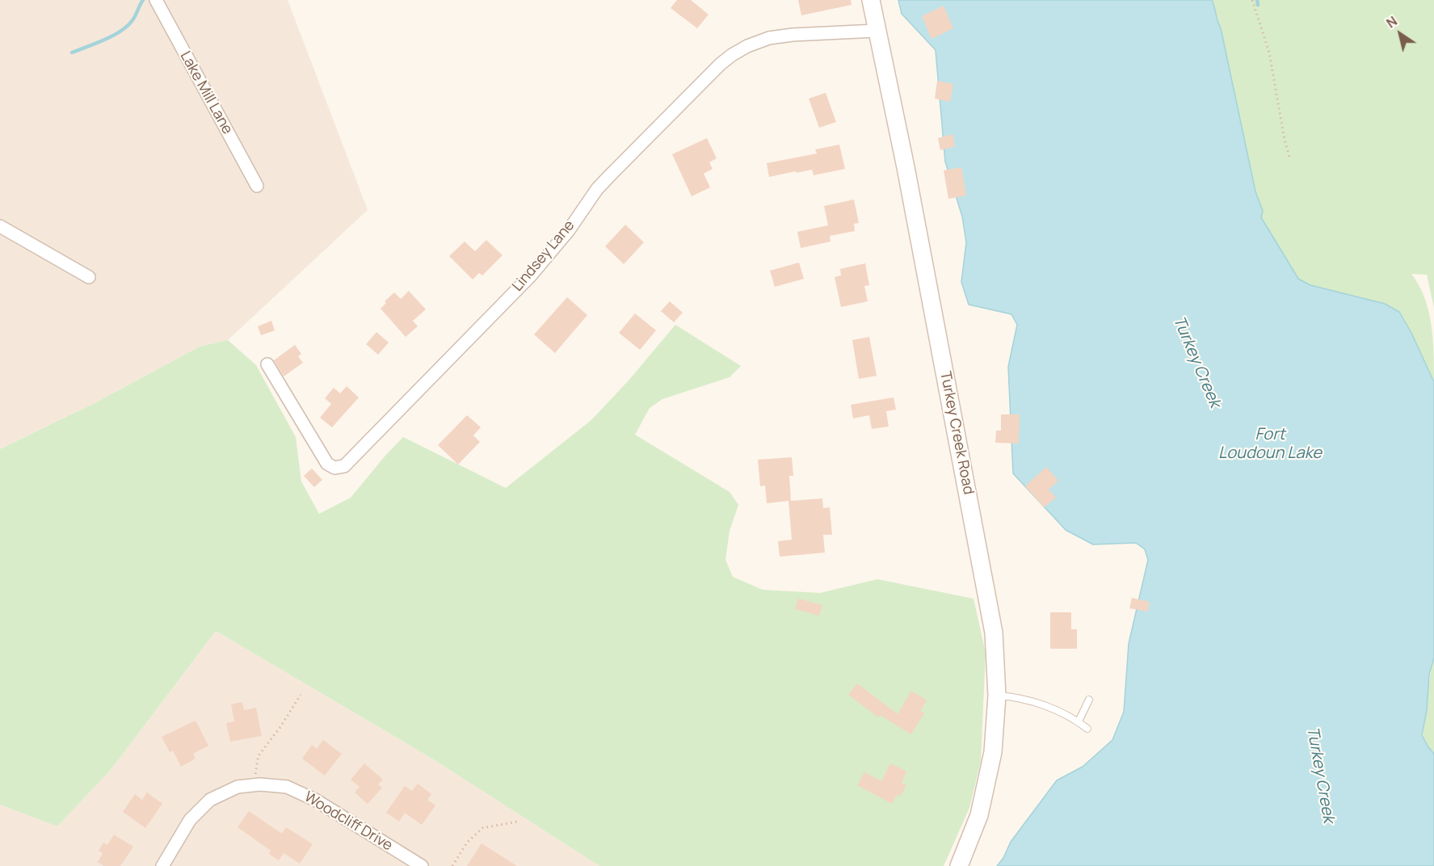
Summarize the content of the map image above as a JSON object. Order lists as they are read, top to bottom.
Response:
{
  "streets": {
    "street": [
      "Lake Mill Lane",
      "Lindsey Lane",
      "Turkey Creek Road",
      "Woodcliff Drive"
    ]
  },
  "crossings": [
    ["Lindsey Lane", "Turkey Creek Road"]
  ],
  "water": ["Turkey Creek", "Fort Loudoun Lake"],
  "north": "top left"
}
